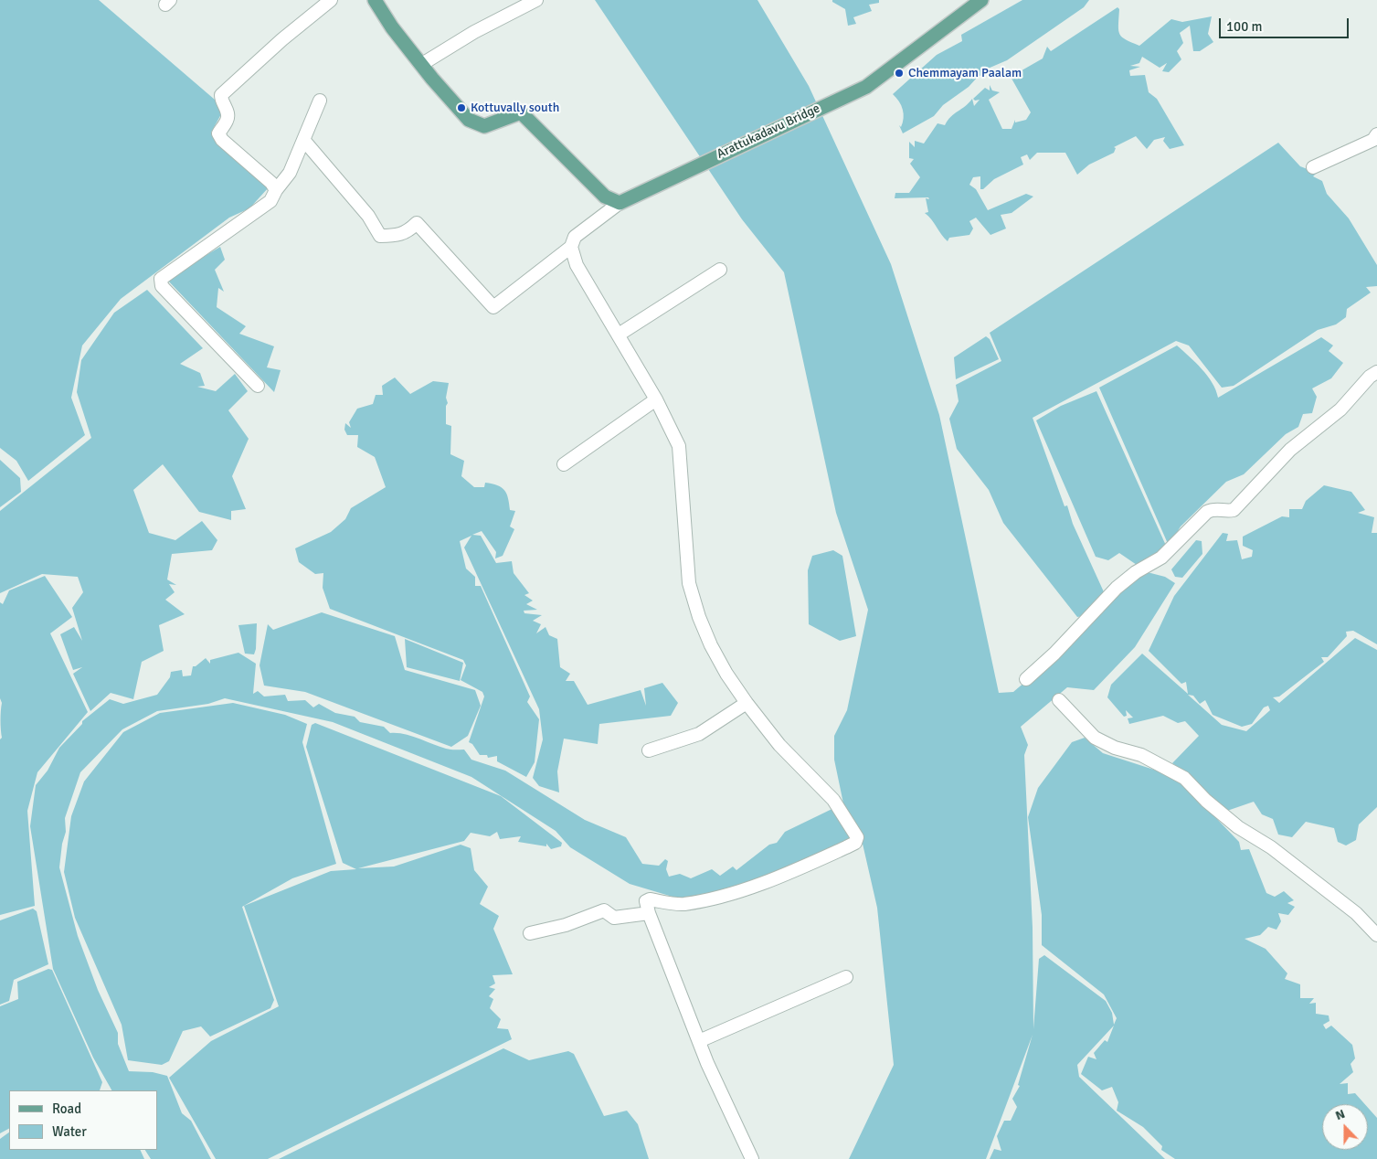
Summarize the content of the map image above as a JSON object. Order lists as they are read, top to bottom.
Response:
{
  "streets": {
    "main road": ["Arattukadavu Bridge"]
  },
  "places": ["Chemmayam Paalam", "Kottuvally south"],
  "legend": ["Road", "Water"],
  "scale_bar": "100 m",
  "north": "top"
}
